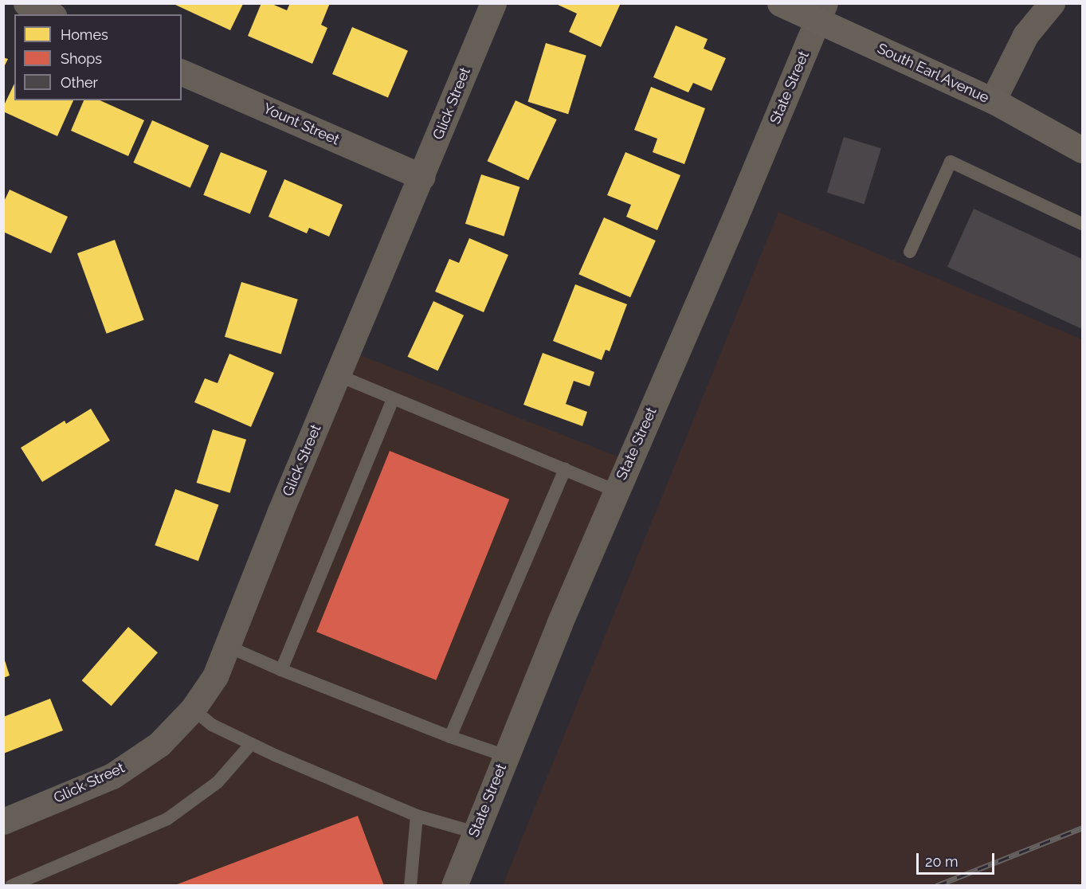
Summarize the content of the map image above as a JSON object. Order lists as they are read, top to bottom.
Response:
{
  "streets": {
    "street": [
      "South Earl Avenue",
      "State Street",
      "Glick Street",
      "Yount Street"
    ]
  },
  "crossings": [
    ["South Earl Avenue", "State Street"],
    ["Glick Street", "Yount Street"]
  ],
  "legend": ["Homes", "Shops", "Other"],
  "scale_bar": "20 m"
}
